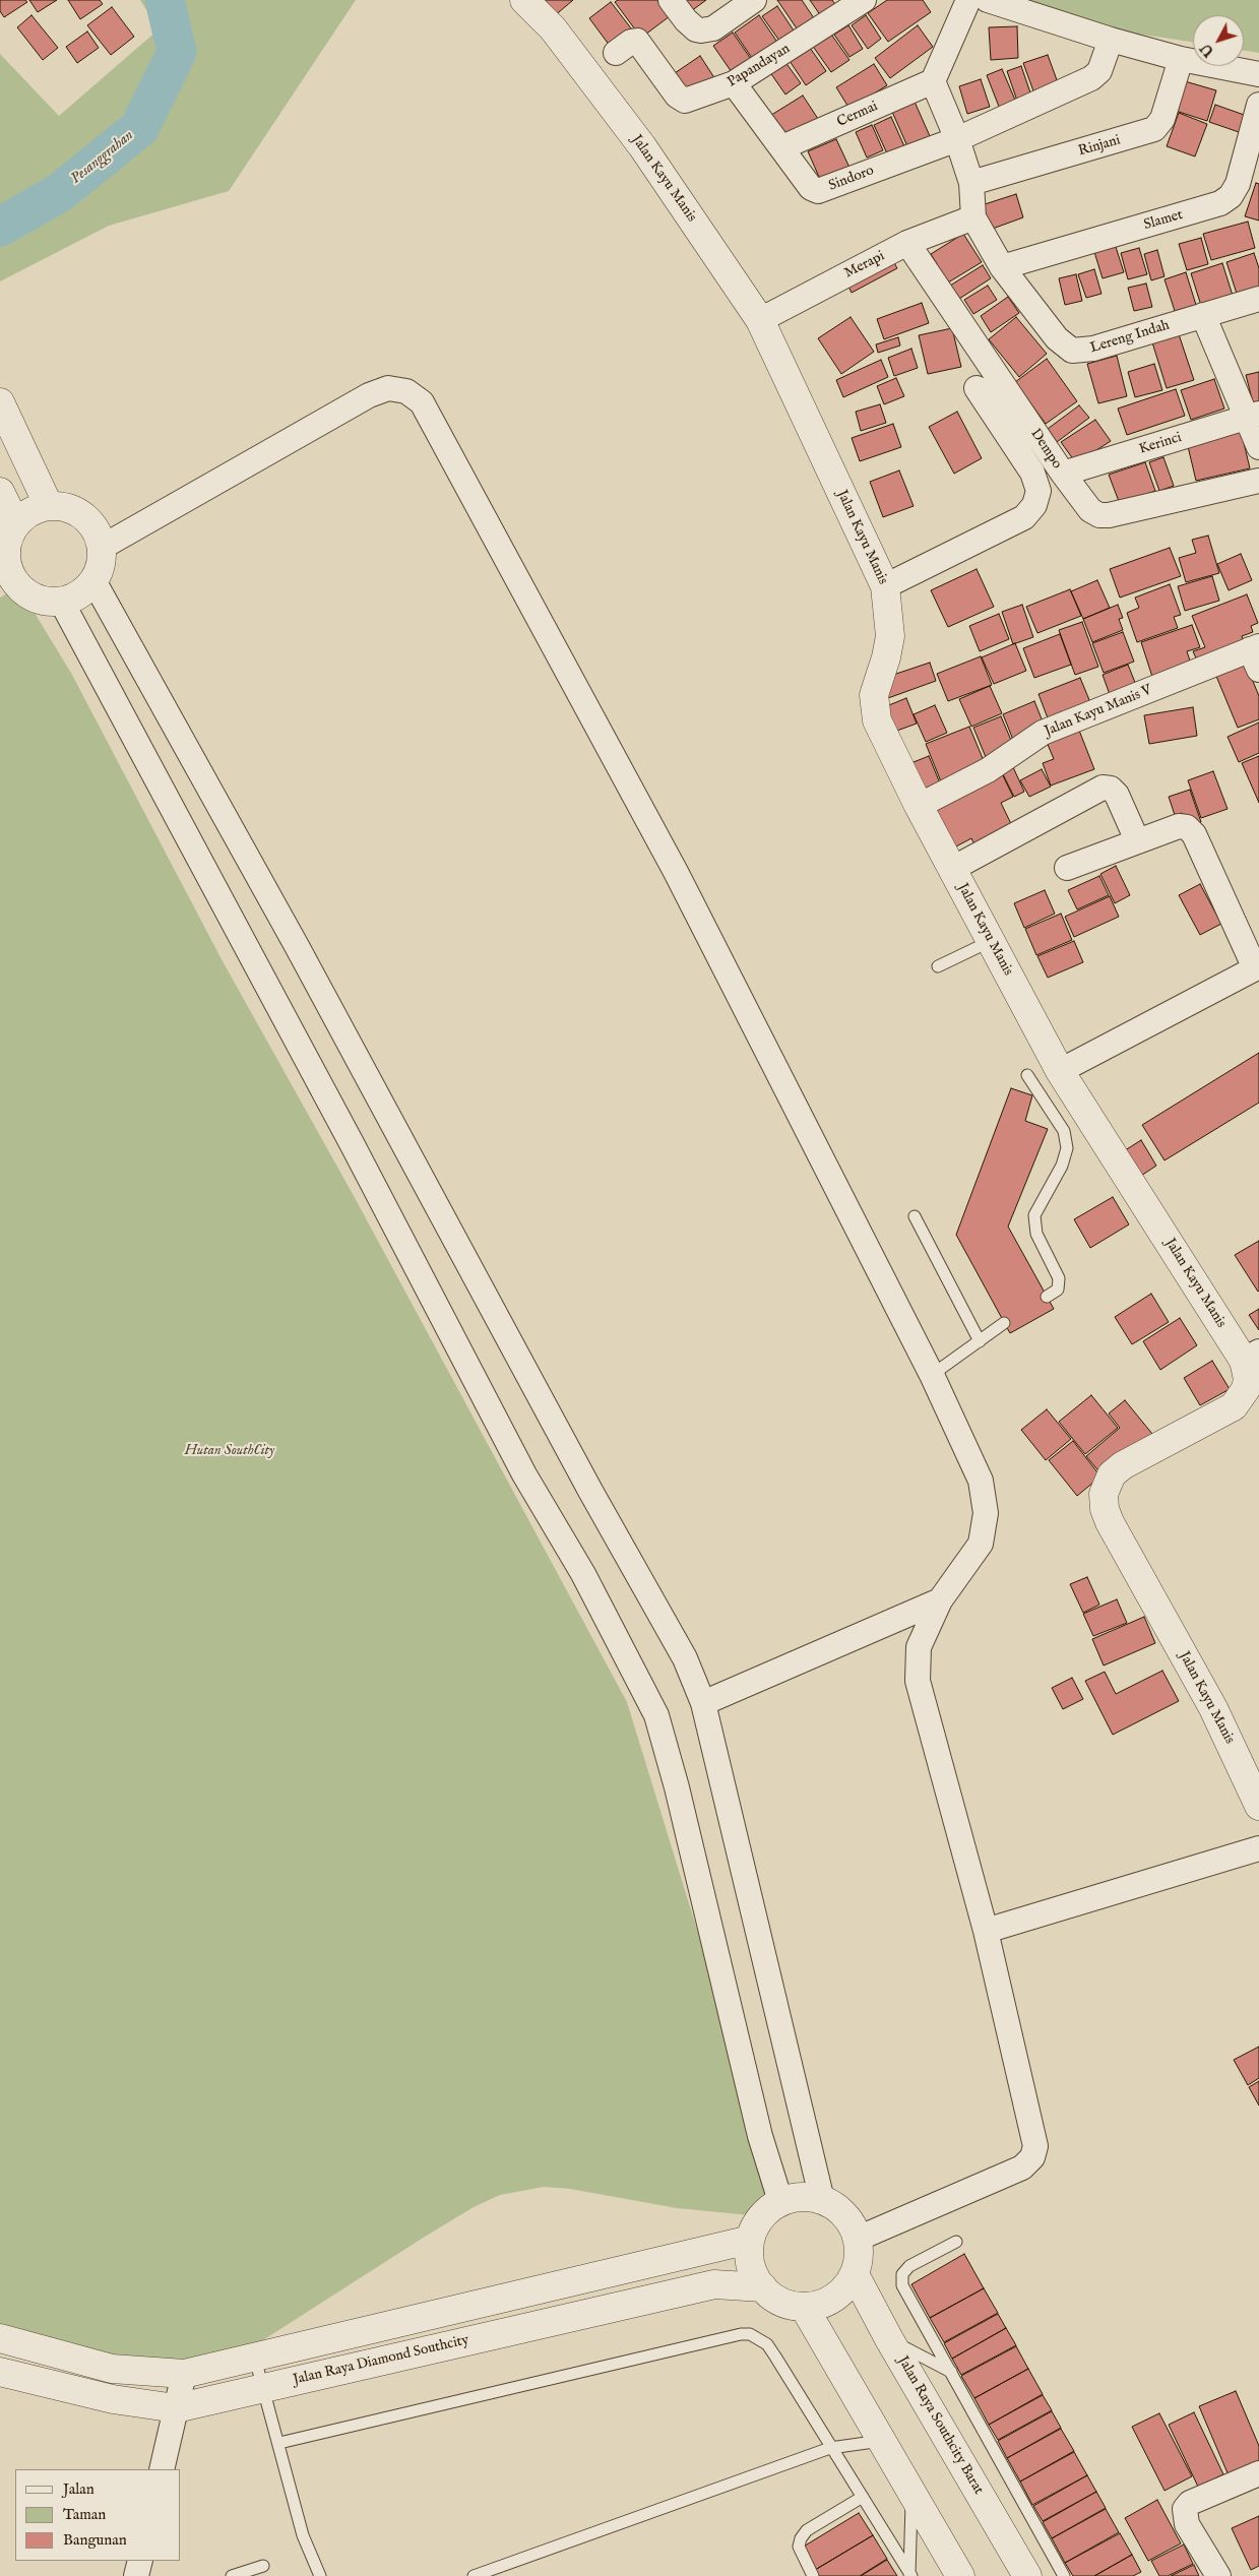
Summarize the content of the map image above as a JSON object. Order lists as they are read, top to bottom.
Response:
{
  "streets": {
    "street": [
      "Papandayan",
      "Cermai",
      "Rinjani",
      "Jalan Kayu Manis",
      "Sindoro",
      "Slamet",
      "Merapi",
      "Lereng Indah",
      "Kerinci",
      "Dempo",
      "Jalan Kayu Manis V",
      "Jalan Raya Diamond Southcity",
      "Jalan Raya Southcity Barat"
    ]
  },
  "crossings": [
    ["Papandayan", "Sindoro"],
    ["Cermai", "Sindoro"],
    ["Jalan Kayu Manis", "Merapi"],
    ["Jalan Kayu Manis", "Jalan Kayu Manis V"],
    ["Slamet", "Lereng Indah"],
    ["Merapi", "Lereng Indah"],
    ["Merapi", "Dempo"],
    ["Kerinci", "Dempo"],
    ["Jalan Raya Diamond Southcity", "Jalan Raya Southcity Barat"]
  ],
  "water": ["Pesanggrahan"],
  "parks": ["Hutan SouthCity"],
  "legend": ["Jalan", "Taman", "Bangunan"],
  "north": "bottom left"
}
